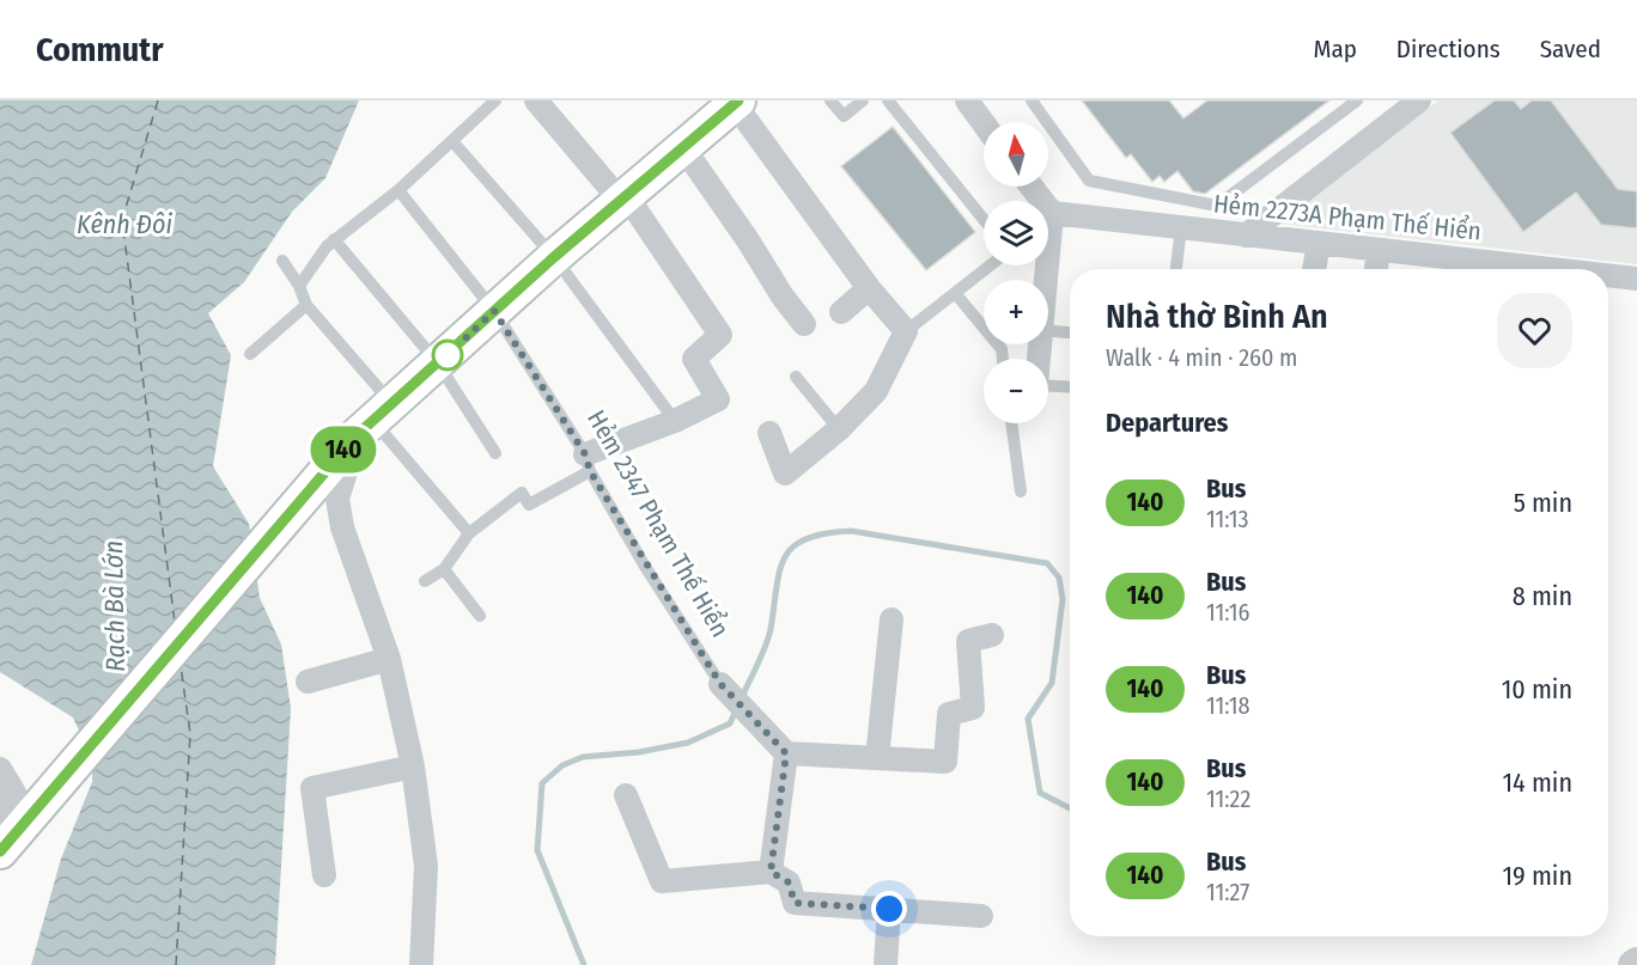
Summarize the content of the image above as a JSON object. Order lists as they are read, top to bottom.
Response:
{
  "streets": {
    "street": ["Hẻm 2273A Phạm Thế Hiển", "Hẻm 2347 Phạm Thế Hiển"]
  },
  "water": ["Kênh Đôi", "Rạch Bà Lớn"],
  "lines": ["bus line 140"],
  "north": "top",
  "page": {
    "header": "Commutr",
    "nav": ["Map", "Directions", "Saved"],
    "on_map": "140",
    "map_buttons": ["+", "−"],
    "heading": [
      ["Nhà thờ Bình An", "Walk · 4 min · 260 m"],
      "Departures"
    ],
    "list": [
      {
        "mark": "140",
        "name": "Bus",
        "note": "11:13",
        "value": "5 min"
      },
      {
        "mark": "140",
        "name": "Bus",
        "note": "11:16",
        "value": "8 min"
      },
      {
        "mark": "140",
        "name": "Bus",
        "note": "11:18",
        "value": "10 min"
      },
      {
        "mark": "140",
        "name": "Bus",
        "note": "11:22",
        "value": "14 min"
      },
      {
        "mark": "140",
        "name": "Bus",
        "note": "11:27",
        "value": "19 min"
      }
    ]
  }
}
